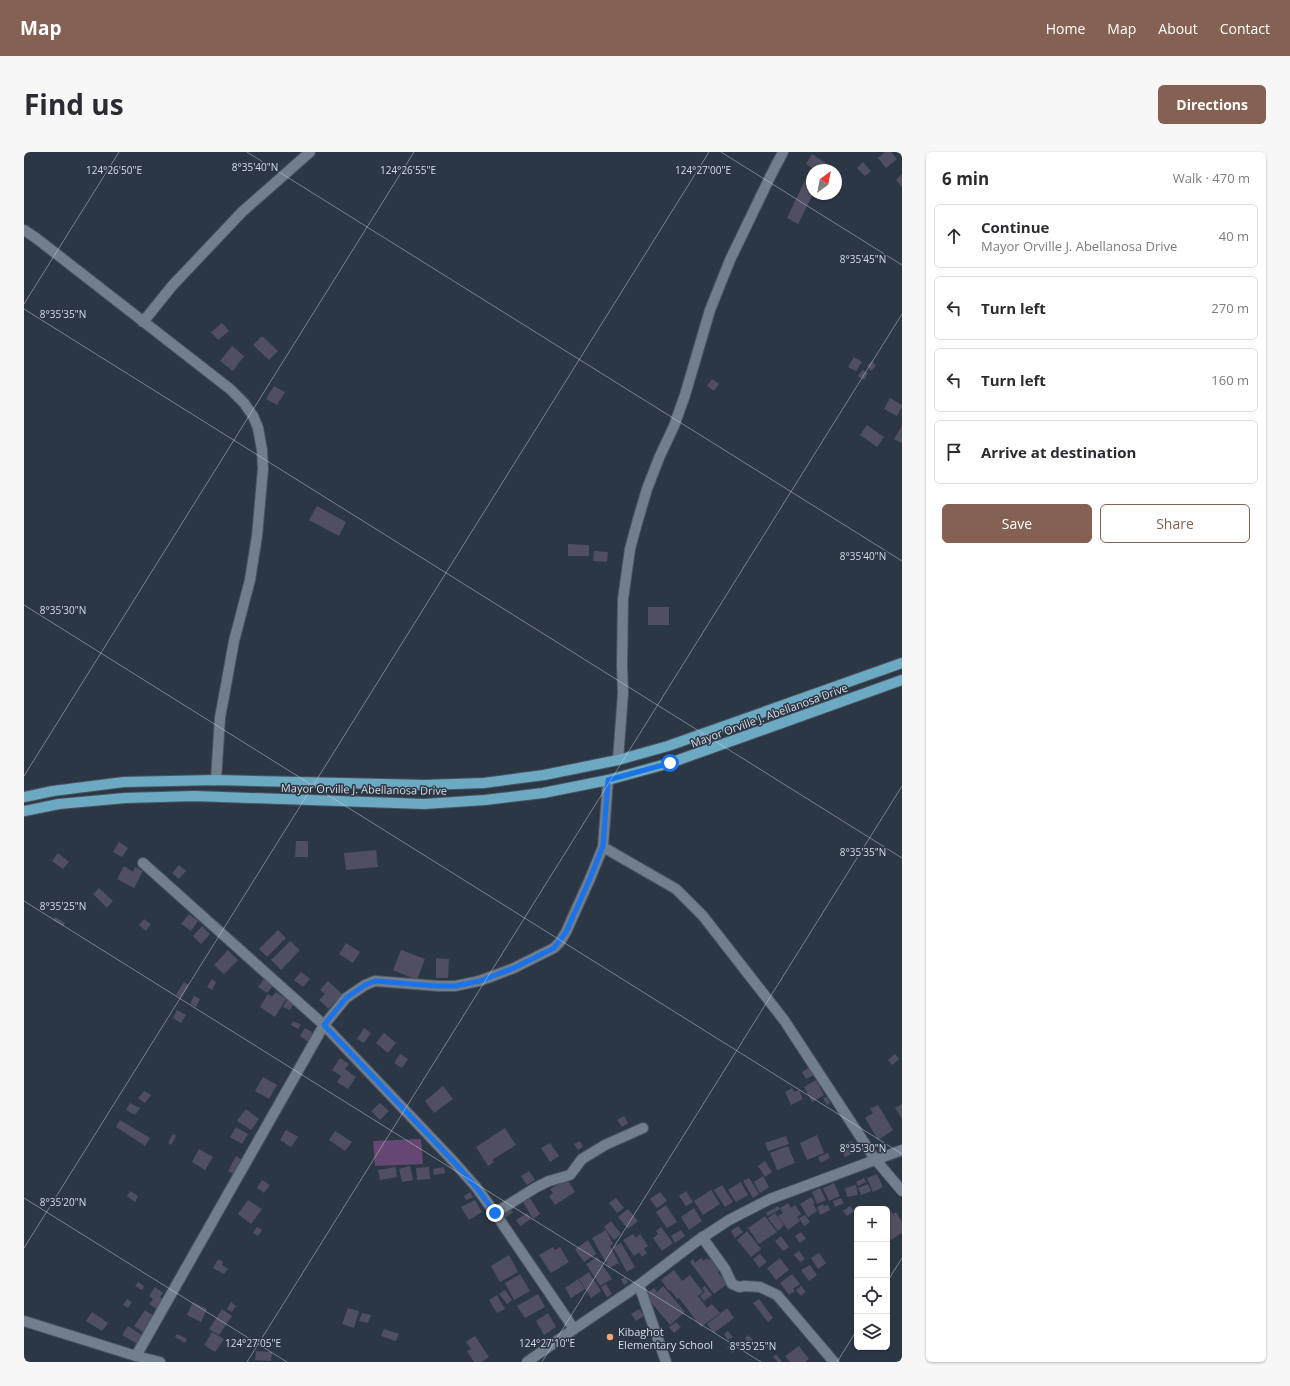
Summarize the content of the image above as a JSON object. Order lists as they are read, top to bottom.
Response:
{
  "streets": {
    "main road": ["Mayor Orville J. Abellanosa Drive"]
  },
  "places": ["Kibaghot Elementary School"],
  "north": "top right",
  "page": {
    "header": "Map",
    "nav": [
      "Home",
      "Map",
      "About",
      "Contact"
    ],
    "title": "Find us",
    "buttons": [
      "Directions",
      ["Save", "Share"]
    ],
    "heading": ["6 min", "Walk · 470 m"],
    "list": [
      ["Continue", "Mayor Orville J. Abellanosa Drive", "40 m"],
      ["Turn left", "270 m"],
      ["Turn left", "160 m"],
      "Arrive at destination"
    ],
    "map_buttons": ["+", "−"]
  },
  "coordinates": [
    "8°35'40\"N",
    "124°26'50\"E",
    "124°26'55\"E",
    "124°27'00\"E",
    "8°35'45\"N",
    "8°35'35\"N",
    "8°35'30\"N",
    "8°35'25\"N",
    "8°35'20\"N",
    "124°27'05\"E",
    "124°27'10\"E"
  ]
}
